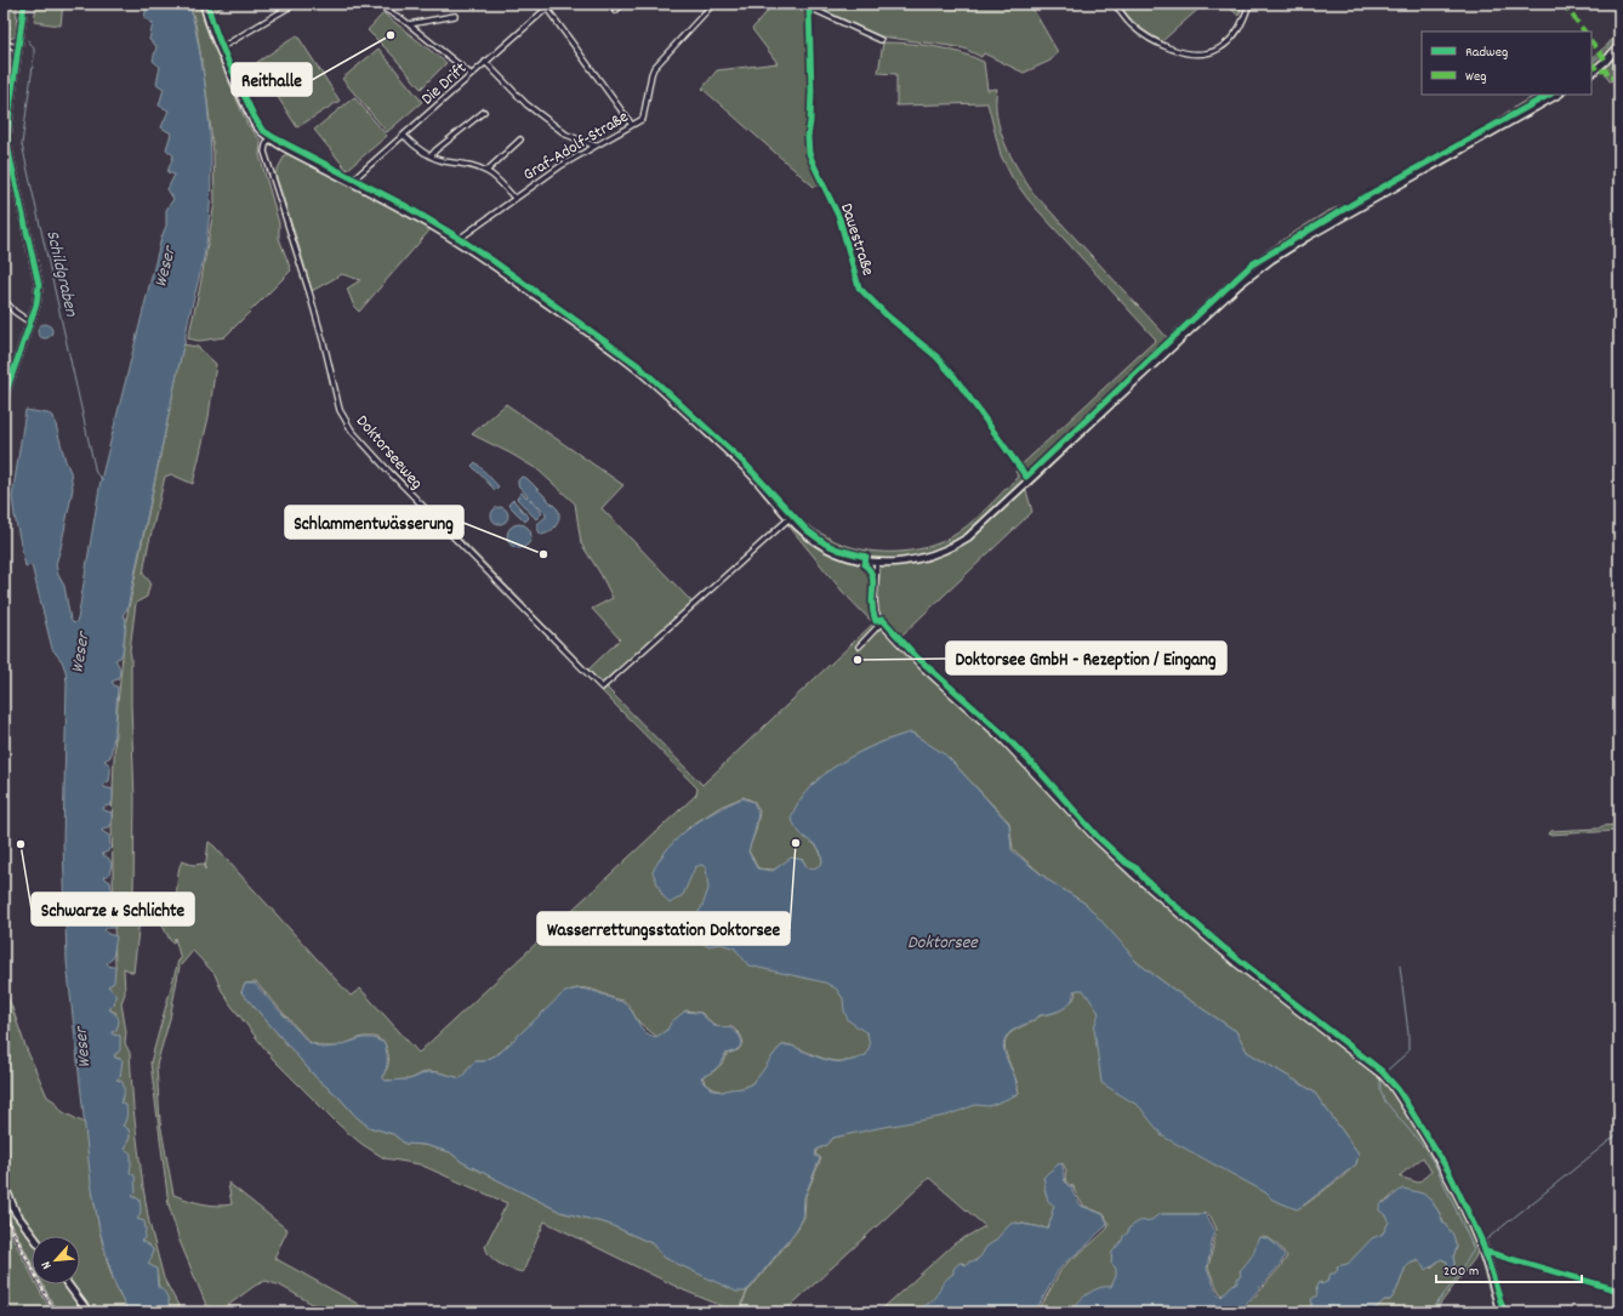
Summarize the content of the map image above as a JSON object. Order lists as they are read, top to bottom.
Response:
{
  "streets": {
    "street": [
      "Die Drift",
      "Graf-Adolf-Straße",
      "Dauestraße",
      "Doktorseeweg"
    ]
  },
  "water": ["Weser", "Schildgraben", "Doktorsee"],
  "places": [
    "Reithalle",
    "Schlammentwässerung",
    "Doktorsee GmbH - Rezeption / Eingang",
    "Wasserrettungsstation Doktorsee",
    "Schwarze & Schlichte"
  ],
  "legend": ["Radweg", "Weg"],
  "scale_bar": "200 m",
  "north": "bottom left"
}
